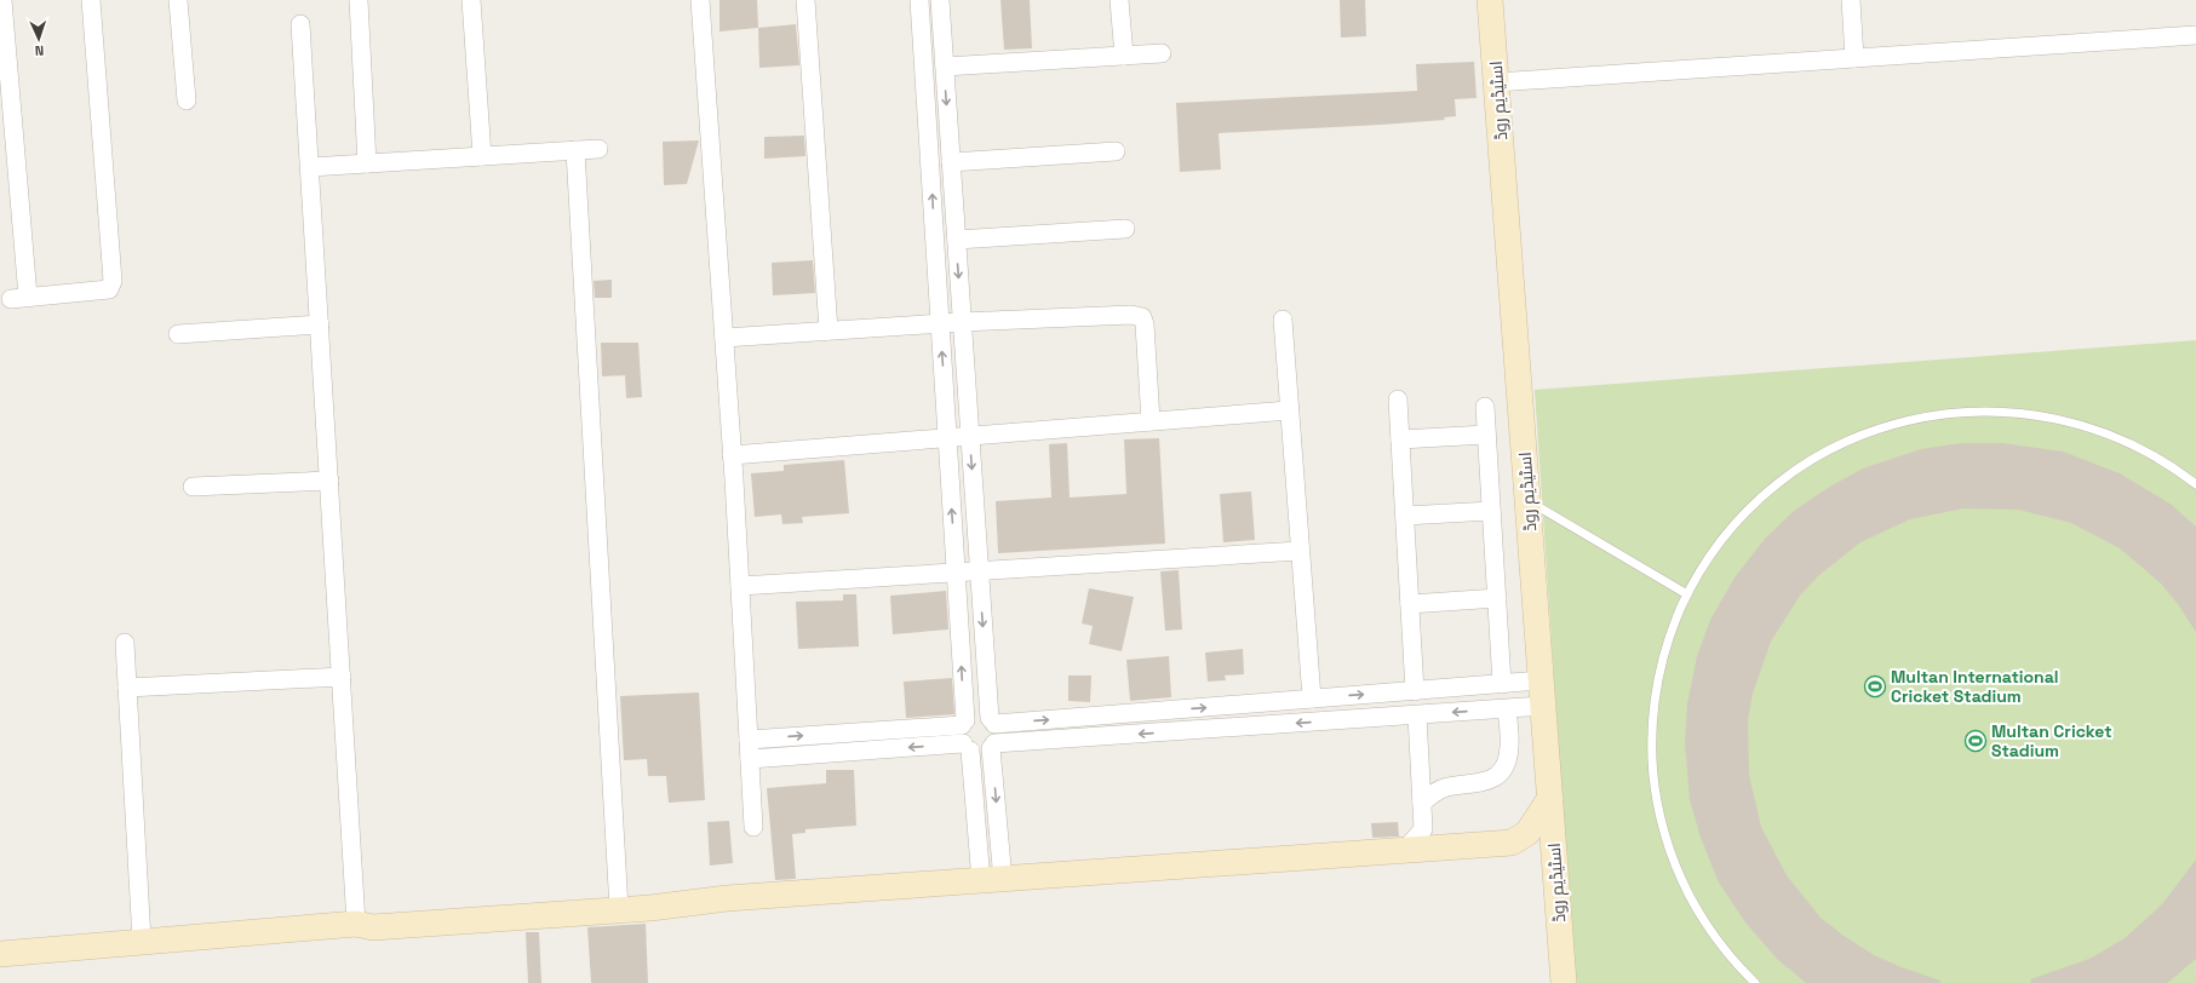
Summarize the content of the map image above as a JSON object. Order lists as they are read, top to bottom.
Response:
{
  "streets": {
    "street": ["اسٹیڈیم روڈ"]
  },
  "places": {
    "sports": ["Multan International Cricket Stadium", "Multan Cricket Stadium"]
  },
  "north": "bottom"
}
